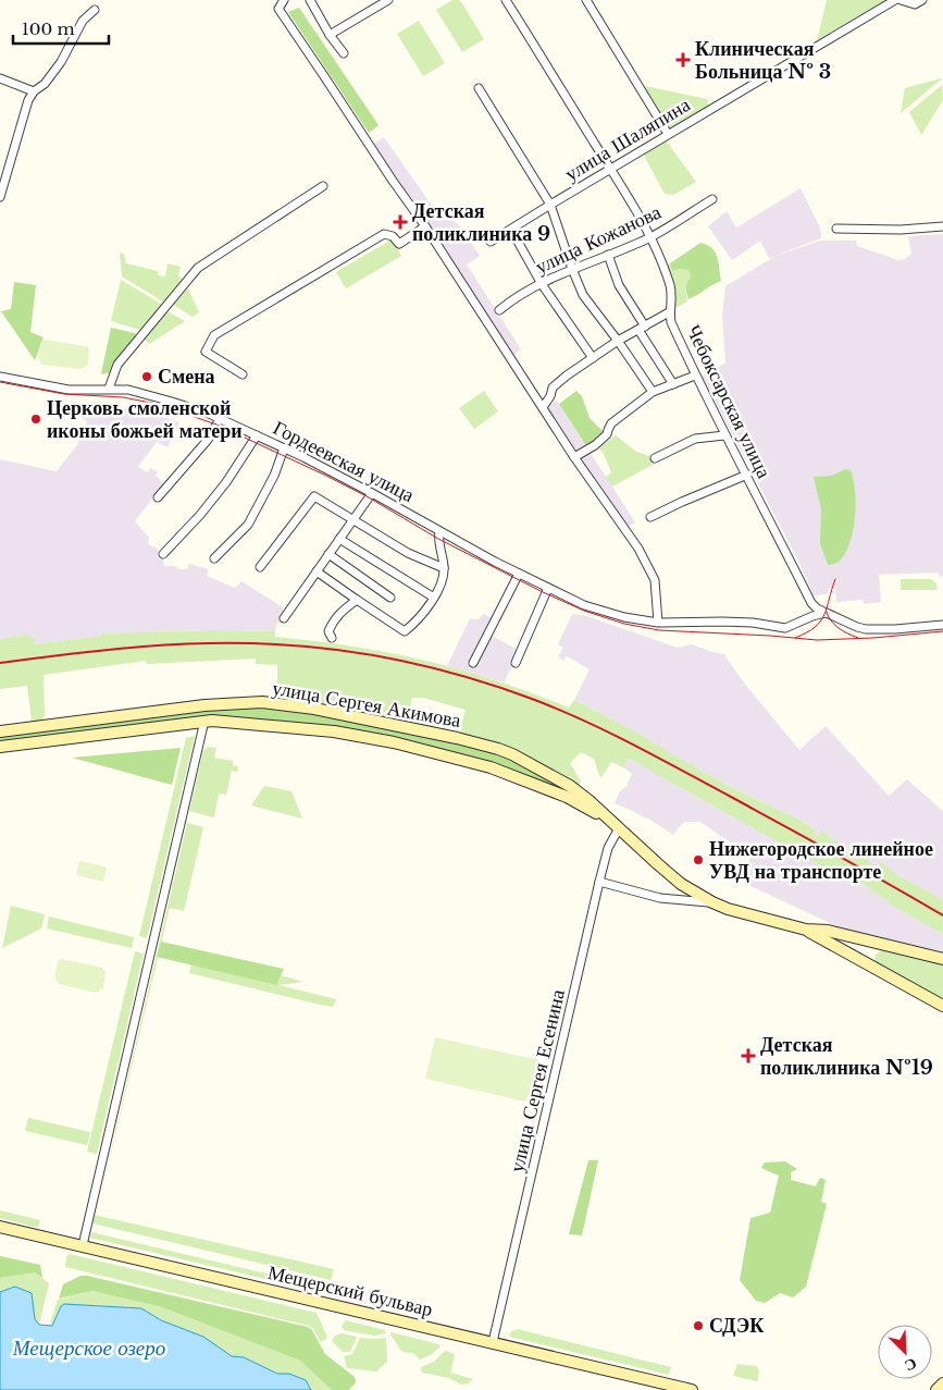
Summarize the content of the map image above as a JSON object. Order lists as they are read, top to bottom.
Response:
{
  "streets": {
    "main road": ["улица Сергея Акимова", "Мещерский бульвар"],
    "street": [
      "улица Шаляпина",
      "улица Кожанова",
      "Чебоксарская улица",
      "Гордеевская улица",
      "улица Сергея Есенина"
    ]
  },
  "crossings": [
    ["улица Шаляпина", "Чебоксарская улица"],
    ["улица Кожанова", "Чебоксарская улица"],
    ["Чебоксарская улица", "Гордеевская улица"],
    ["улица Сергея Акимова", "улица Сергея Есенина"],
    ["улица Сергея Есенина", "Мещерский бульвар"]
  ],
  "water": ["Мещерское озеро"],
  "places": {
    "health": ["Клиническая Больница № 3", "Детская поликлиника 9", "Детская поликлиника №19"],
    "other": [
      "Смена",
      "Церковь смоленской иконы божьей матери",
      "Нижегородское линейное УВД на транспорте",
      "СДЭК"
    ]
  },
  "scale_bar": "100 m",
  "north": "bottom right"
}
